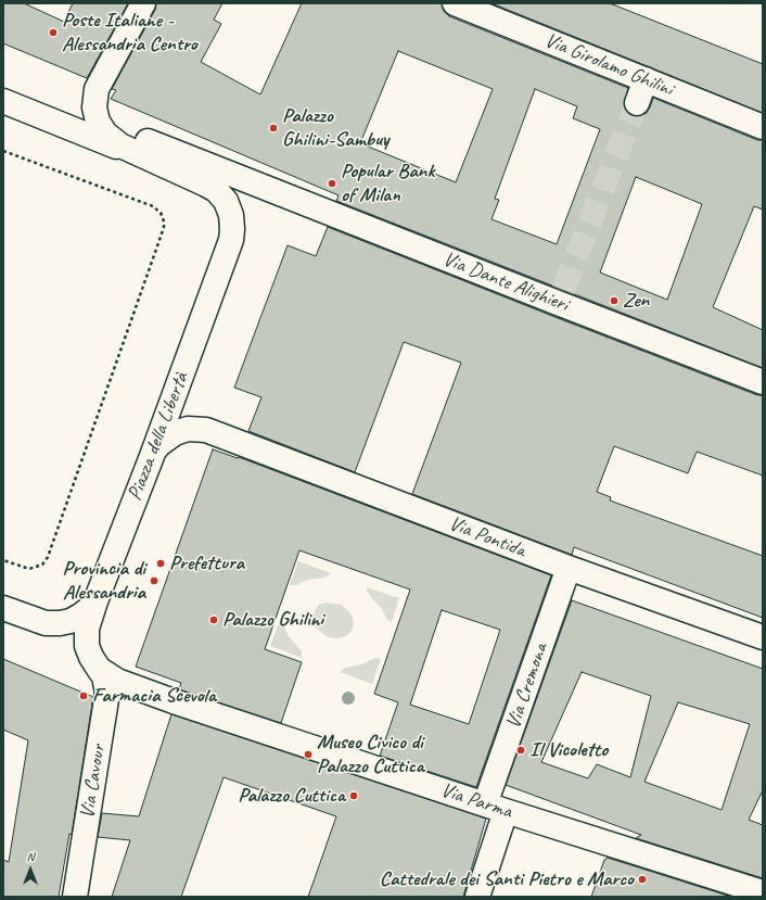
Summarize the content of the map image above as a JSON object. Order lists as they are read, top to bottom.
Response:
{
  "streets": {
    "street": [
      "Via Girolamo Ghilini",
      "Via Dante Alighieri",
      "Piazza della Libertà",
      "Via Pontida",
      "Via Cremona",
      "Via Cavour",
      "Via Parma"
    ]
  },
  "crossings": [
    ["Via Dante Alighieri", "Piazza della Libertà"],
    ["Piazza della Libertà", "Via Pontida"],
    ["Piazza della Libertà", "Via Cavour"],
    ["Via Pontida", "Via Cremona"],
    ["Via Cremona", "Via Parma"],
    ["Via Cavour", "Via Parma"]
  ],
  "places": [
    "Poste Italiane - Alessandria Centro",
    "Palazzo Ghilini-Sambuy",
    "Popular Bank of Milan",
    "Zen",
    "Prefettura",
    "Provincia di Alessandria",
    "Palazzo Ghilini",
    "Farmacia Scevola",
    "Il Vicoletto",
    "Museo Civico di Palazzo Cuttica",
    "Palazzo Cuttica",
    "Cattedrale dei Santi Pietro e Marco"
  ],
  "north": "top"
}
